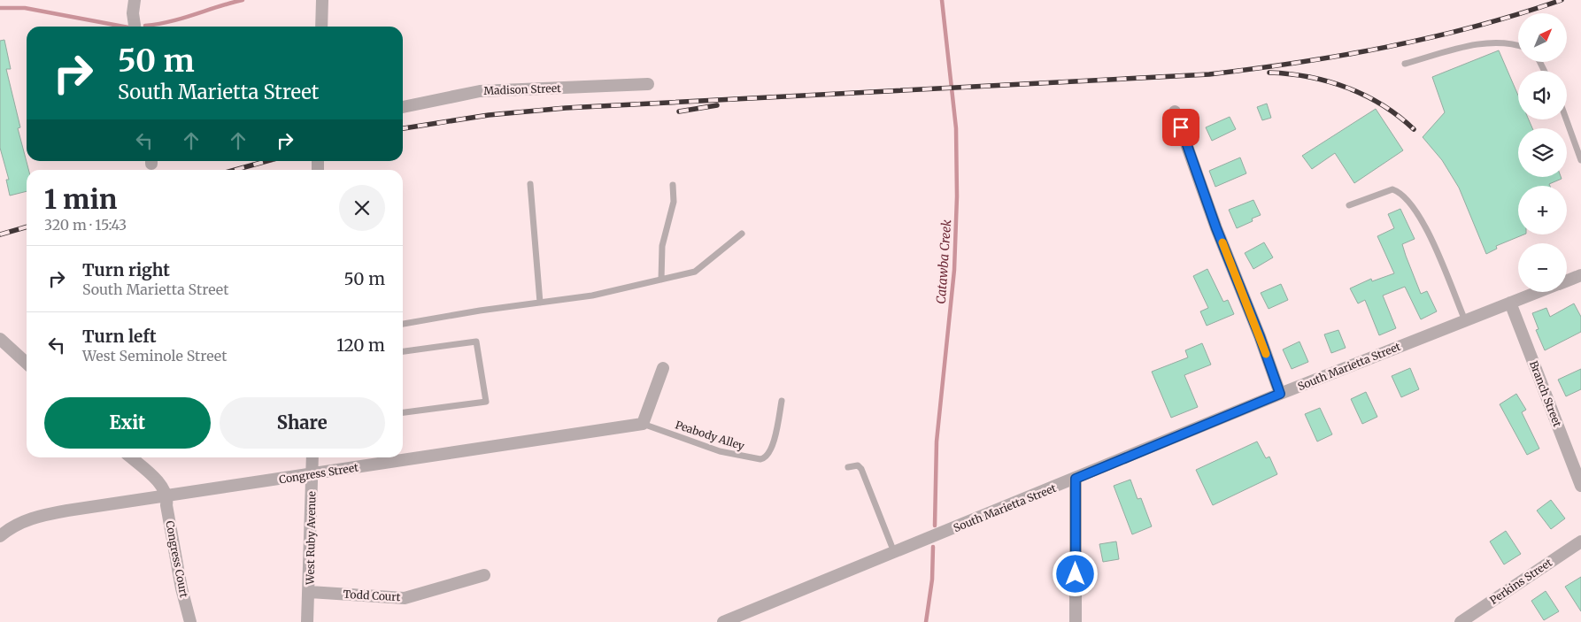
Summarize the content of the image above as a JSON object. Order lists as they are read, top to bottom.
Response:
{
  "streets": {
    "street": [
      "Madison Street",
      "South Marietta Street",
      "Branch Street",
      "Congress Street",
      "West Ruby Avenue",
      "Congress Court",
      "Perkins Street",
      "Todd Court"
    ],
    "lane": ["Peabody Alley"]
  },
  "crossings": [
    ["South Marietta Street", "Branch Street"],
    ["Peabody Alley", "Congress Street"],
    ["Congress Street", "West Ruby Avenue"],
    ["Congress Street", "Congress Court"],
    ["West Ruby Avenue", "Todd Court"]
  ],
  "water": ["Catawba Creek"],
  "north": "top right",
  "page": {
    "map_buttons": ["+", "−"],
    "turn": ["50 m", "South Marietta Street"],
    "heading": ["1 min", "320 m · 15:43"],
    "list": [
      {
        "name": "Turn right",
        "note": "South Marietta Street",
        "value": "50 m"
      },
      {
        "name": "Turn left",
        "note": "West Seminole Street",
        "value": "120 m"
      }
    ],
    "buttons": ["Exit", "Share"]
  }
}
